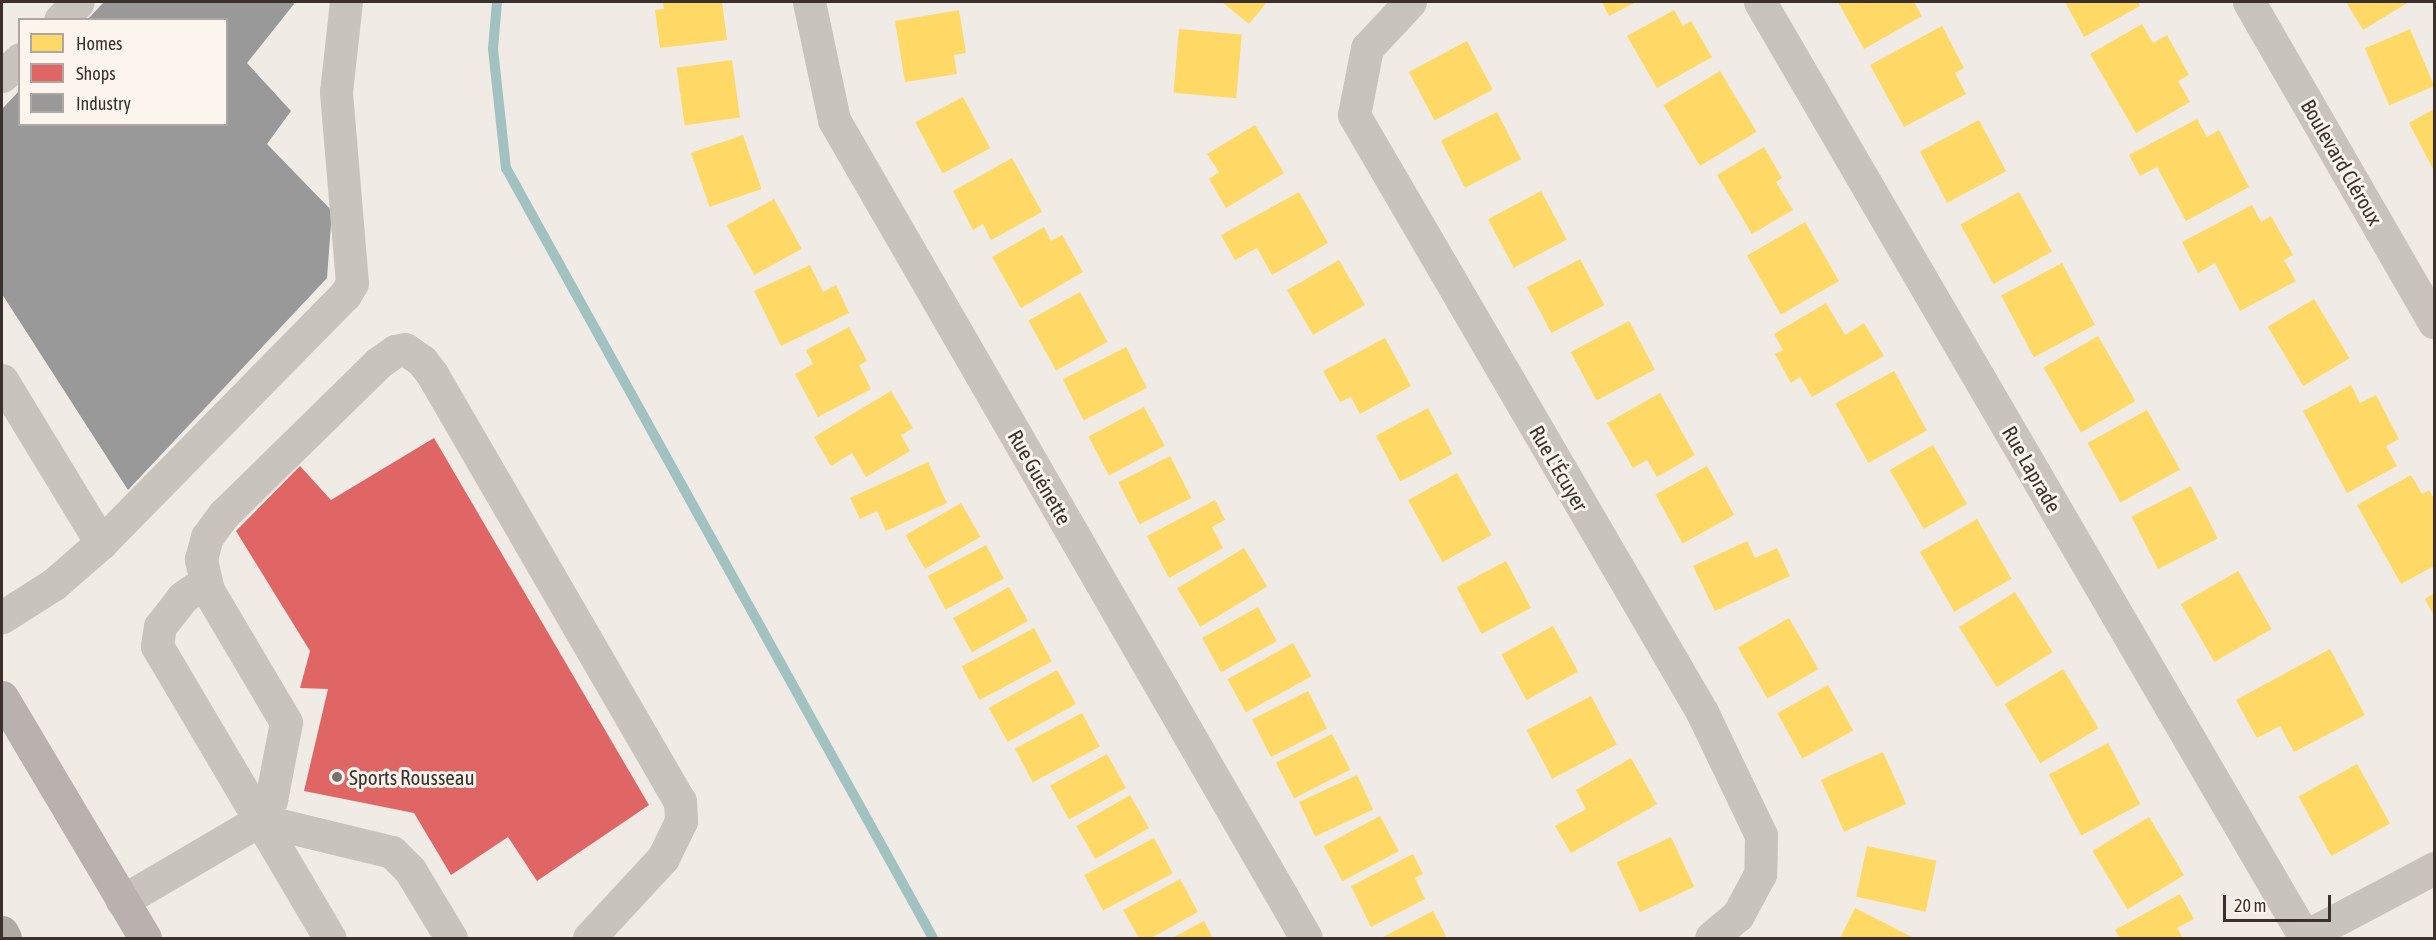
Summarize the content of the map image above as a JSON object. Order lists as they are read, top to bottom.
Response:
{
  "streets": {
    "street": [
      "Boulevard Cléroux",
      "Rue L'Écuyer",
      "Rue Laprade",
      "Rue Guénette"
    ]
  },
  "places": ["Sports Rousseau"],
  "legend": ["Homes", "Shops", "Industry"],
  "scale_bar": "20 m"
}
